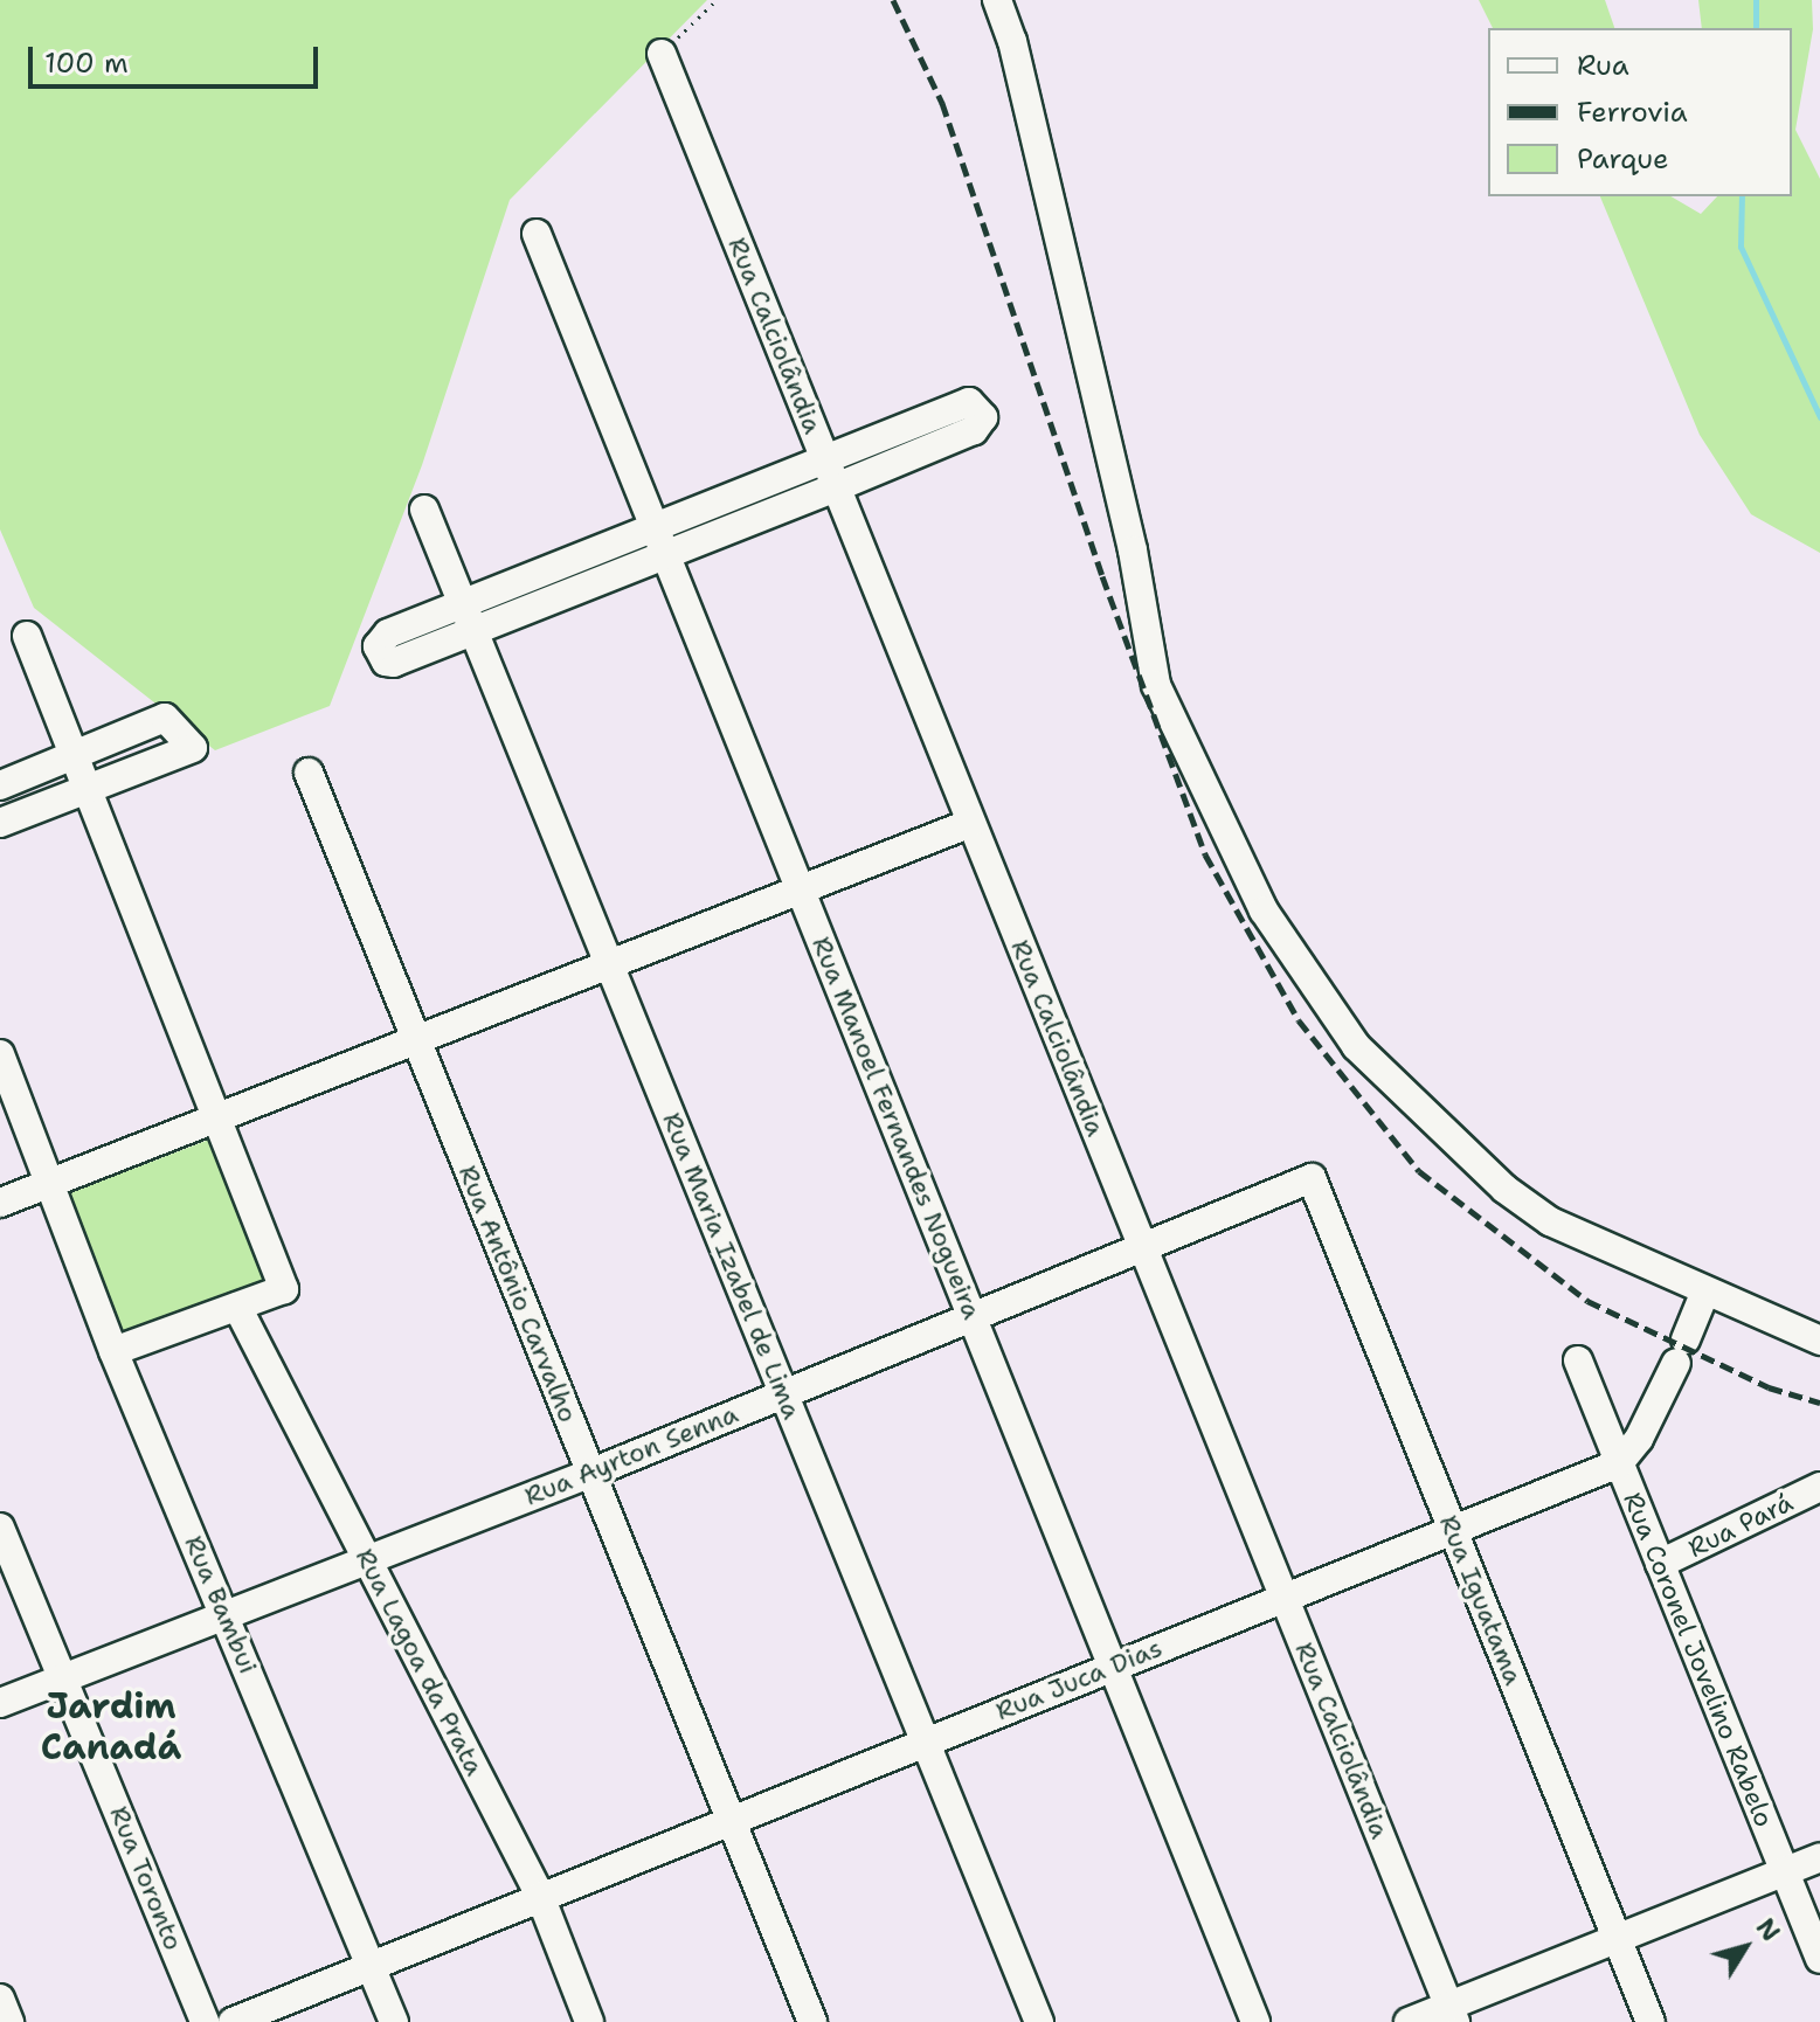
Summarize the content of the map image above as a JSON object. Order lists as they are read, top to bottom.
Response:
{
  "streets": {
    "street": [
      "Rua Calciolândia",
      "Rua Manoel Fernandes Nogueira",
      "Rua Maria Izabel de Lima",
      "Rua Antônio Carvalho",
      "Rua Ayrton Senna",
      "Rua Pará",
      "Rua Iguatama",
      "Rua Bambui",
      "Rua Coronel Jovelino Rabelo",
      "Rua Lagoa da Prata",
      "Rua Juca Dias",
      "Rua Toronto"
    ]
  },
  "crossings": [
    ["Rua Calciolândia", "Rua Ayrton Senna"],
    ["Rua Calciolândia", "Rua Juca Dias"],
    ["Rua Manoel Fernandes Nogueira", "Rua Ayrton Senna"],
    ["Rua Manoel Fernandes Nogueira", "Rua Juca Dias"],
    ["Rua Maria Izabel de Lima", "Rua Ayrton Senna"],
    ["Rua Maria Izabel de Lima", "Rua Juca Dias"],
    ["Rua Antônio Carvalho", "Rua Ayrton Senna"],
    ["Rua Antônio Carvalho", "Rua Juca Dias"],
    ["Rua Ayrton Senna", "Rua Iguatama"],
    ["Rua Ayrton Senna", "Rua Bambui"],
    ["Rua Ayrton Senna", "Rua Lagoa da Prata"],
    ["Rua Ayrton Senna", "Rua Toronto"],
    ["Rua Pará", "Rua Coronel Jovelino Rabelo"],
    ["Rua Iguatama", "Rua Juca Dias"],
    ["Rua Bambui", "Rua Juca Dias"],
    ["Rua Coronel Jovelino Rabelo", "Rua Juca Dias"],
    ["Rua Lagoa da Prata", "Rua Juca Dias"]
  ],
  "districts": ["Jardim Canadá"],
  "legend": ["Rua", "Ferrovia", "Parque"],
  "scale_bar": "100 m",
  "north": "top right"
}
